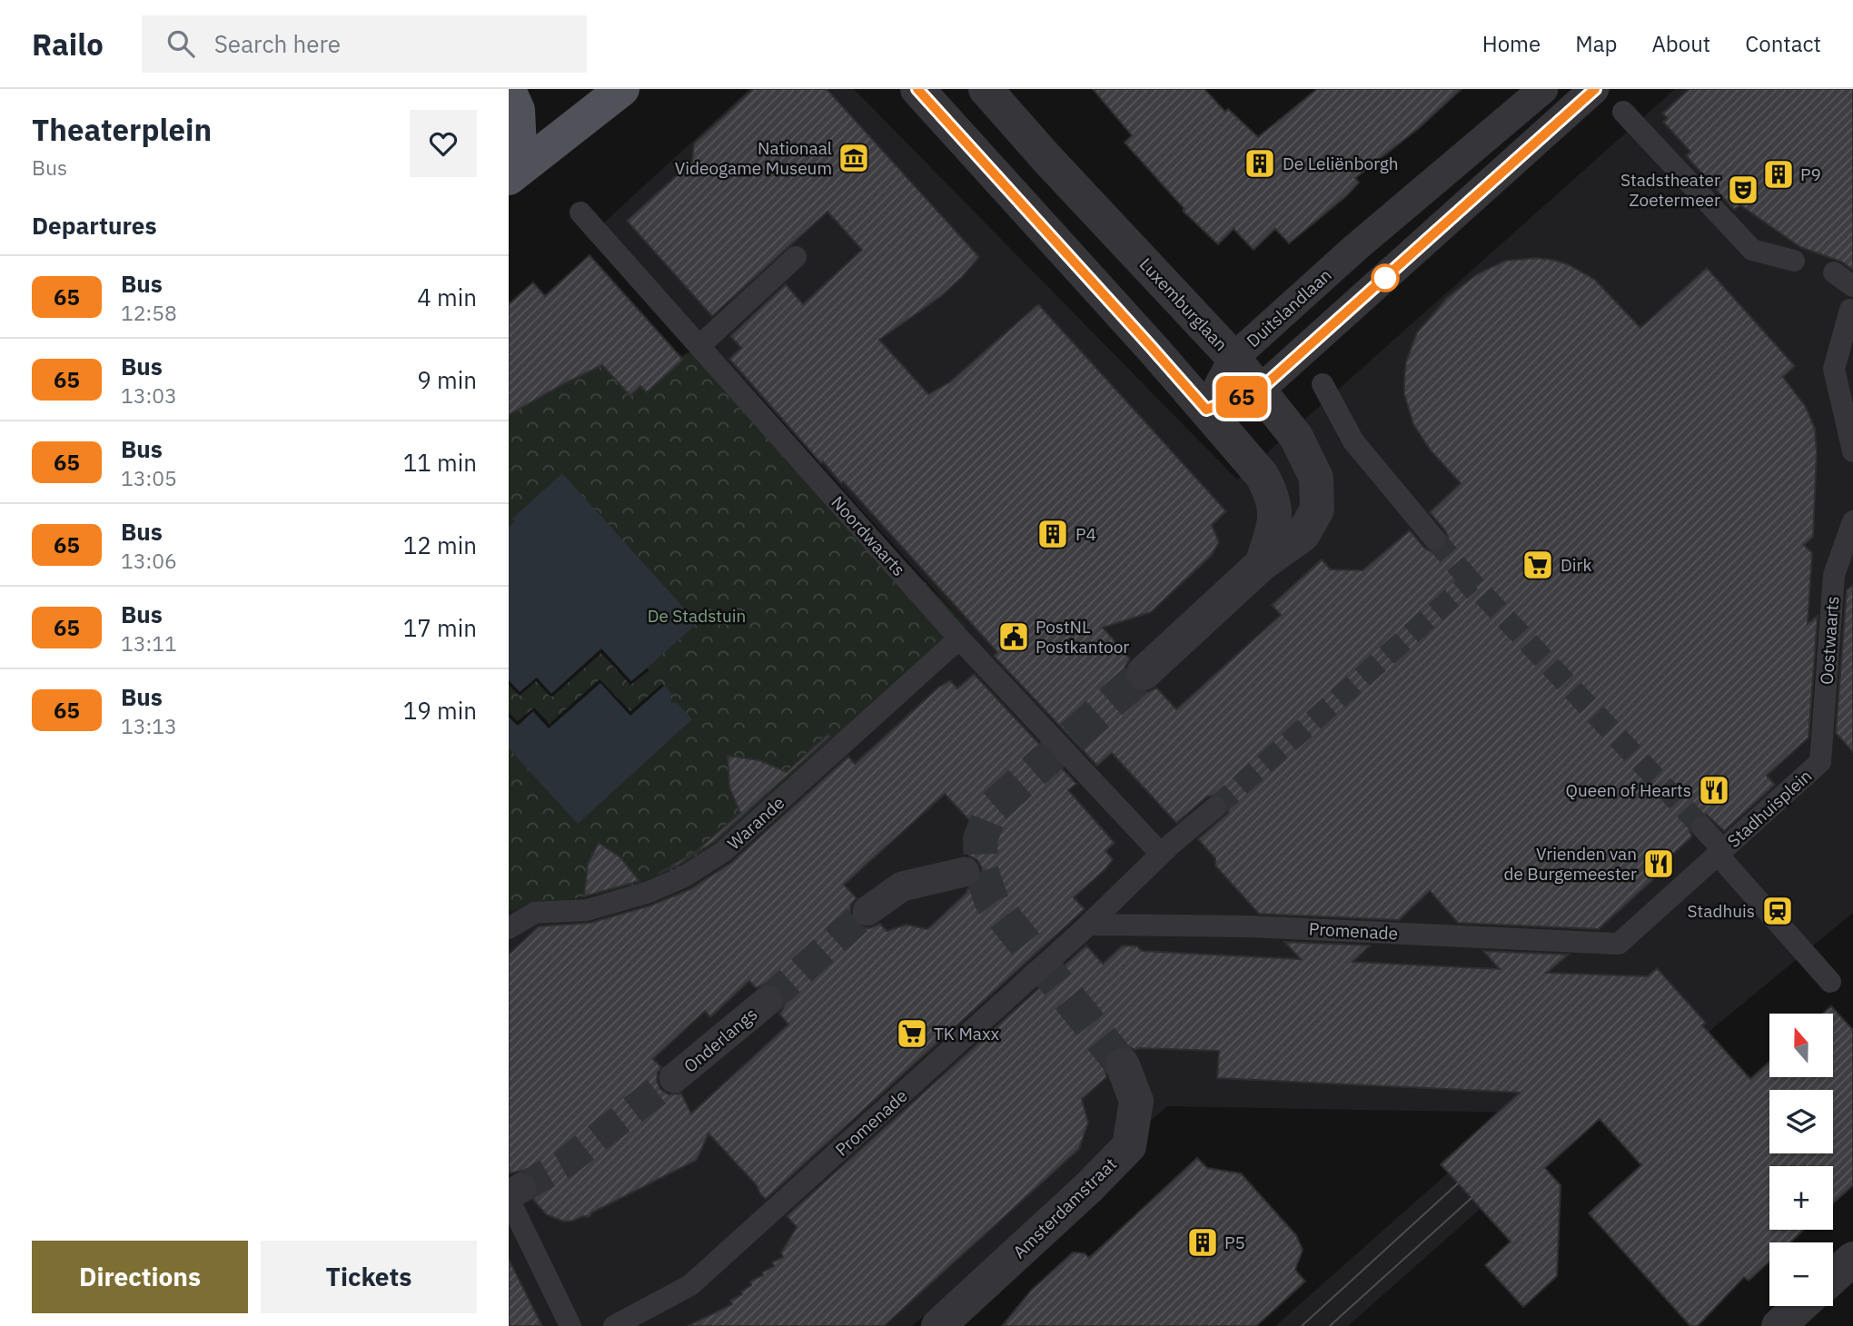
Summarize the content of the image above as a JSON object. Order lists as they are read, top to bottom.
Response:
{
  "streets": {
    "street": [
      "Luxemburglaan",
      "Duitslandlaan",
      "Noordwaarts",
      "Oostwaarts",
      "Stadhuisplein",
      "Warande",
      "Promenade",
      "Onderlangs",
      "Amsterdamstraat"
    ]
  },
  "crossings": [
    ["Luxemburglaan", "Duitslandlaan"],
    ["Noordwaarts", "Warande"],
    ["Noordwaarts", "Promenade"],
    ["Oostwaarts", "Stadhuisplein"],
    ["Stadhuisplein", "Promenade"]
  ],
  "parks": ["De Stadstuin"],
  "places": {
    "museum": ["Nationaal Videogame Museum"],
    "building": [
      "De Leliënborgh",
      "P9",
      "P4",
      "P5"
    ],
    "theatre": ["Stadstheater Zoetermeer"],
    "supermarket": ["Dirk", "TK Maxx"],
    "public building": ["PostNL Postkantoor"],
    "restaurant": ["Queen of Hearts", "Vrienden van de Burgemeester"],
    "station": ["Stadhuis"]
  },
  "lines": ["bus line 65"],
  "north": "top",
  "page": {
    "header": "Railo",
    "search": "Search here",
    "nav": [
      "Home",
      "Map",
      "About",
      "Contact"
    ],
    "heading": [
      ["Theaterplein", "Bus"],
      "Departures"
    ],
    "on_map": "65",
    "list": [
      {
        "mark": "65",
        "name": "Bus",
        "note": "12:58",
        "value": "4 min"
      },
      {
        "mark": "65",
        "name": "Bus",
        "note": "13:03",
        "value": "9 min"
      },
      {
        "mark": "65",
        "name": "Bus",
        "note": "13:05",
        "value": "11 min"
      },
      {
        "mark": "65",
        "name": "Bus",
        "note": "13:06",
        "value": "12 min"
      },
      {
        "mark": "65",
        "name": "Bus",
        "note": "13:11",
        "value": "17 min"
      },
      {
        "mark": "65",
        "name": "Bus",
        "note": "13:13",
        "value": "19 min"
      }
    ],
    "map_buttons": ["+", "−"],
    "buttons": ["Directions", "Tickets"]
  }
}
